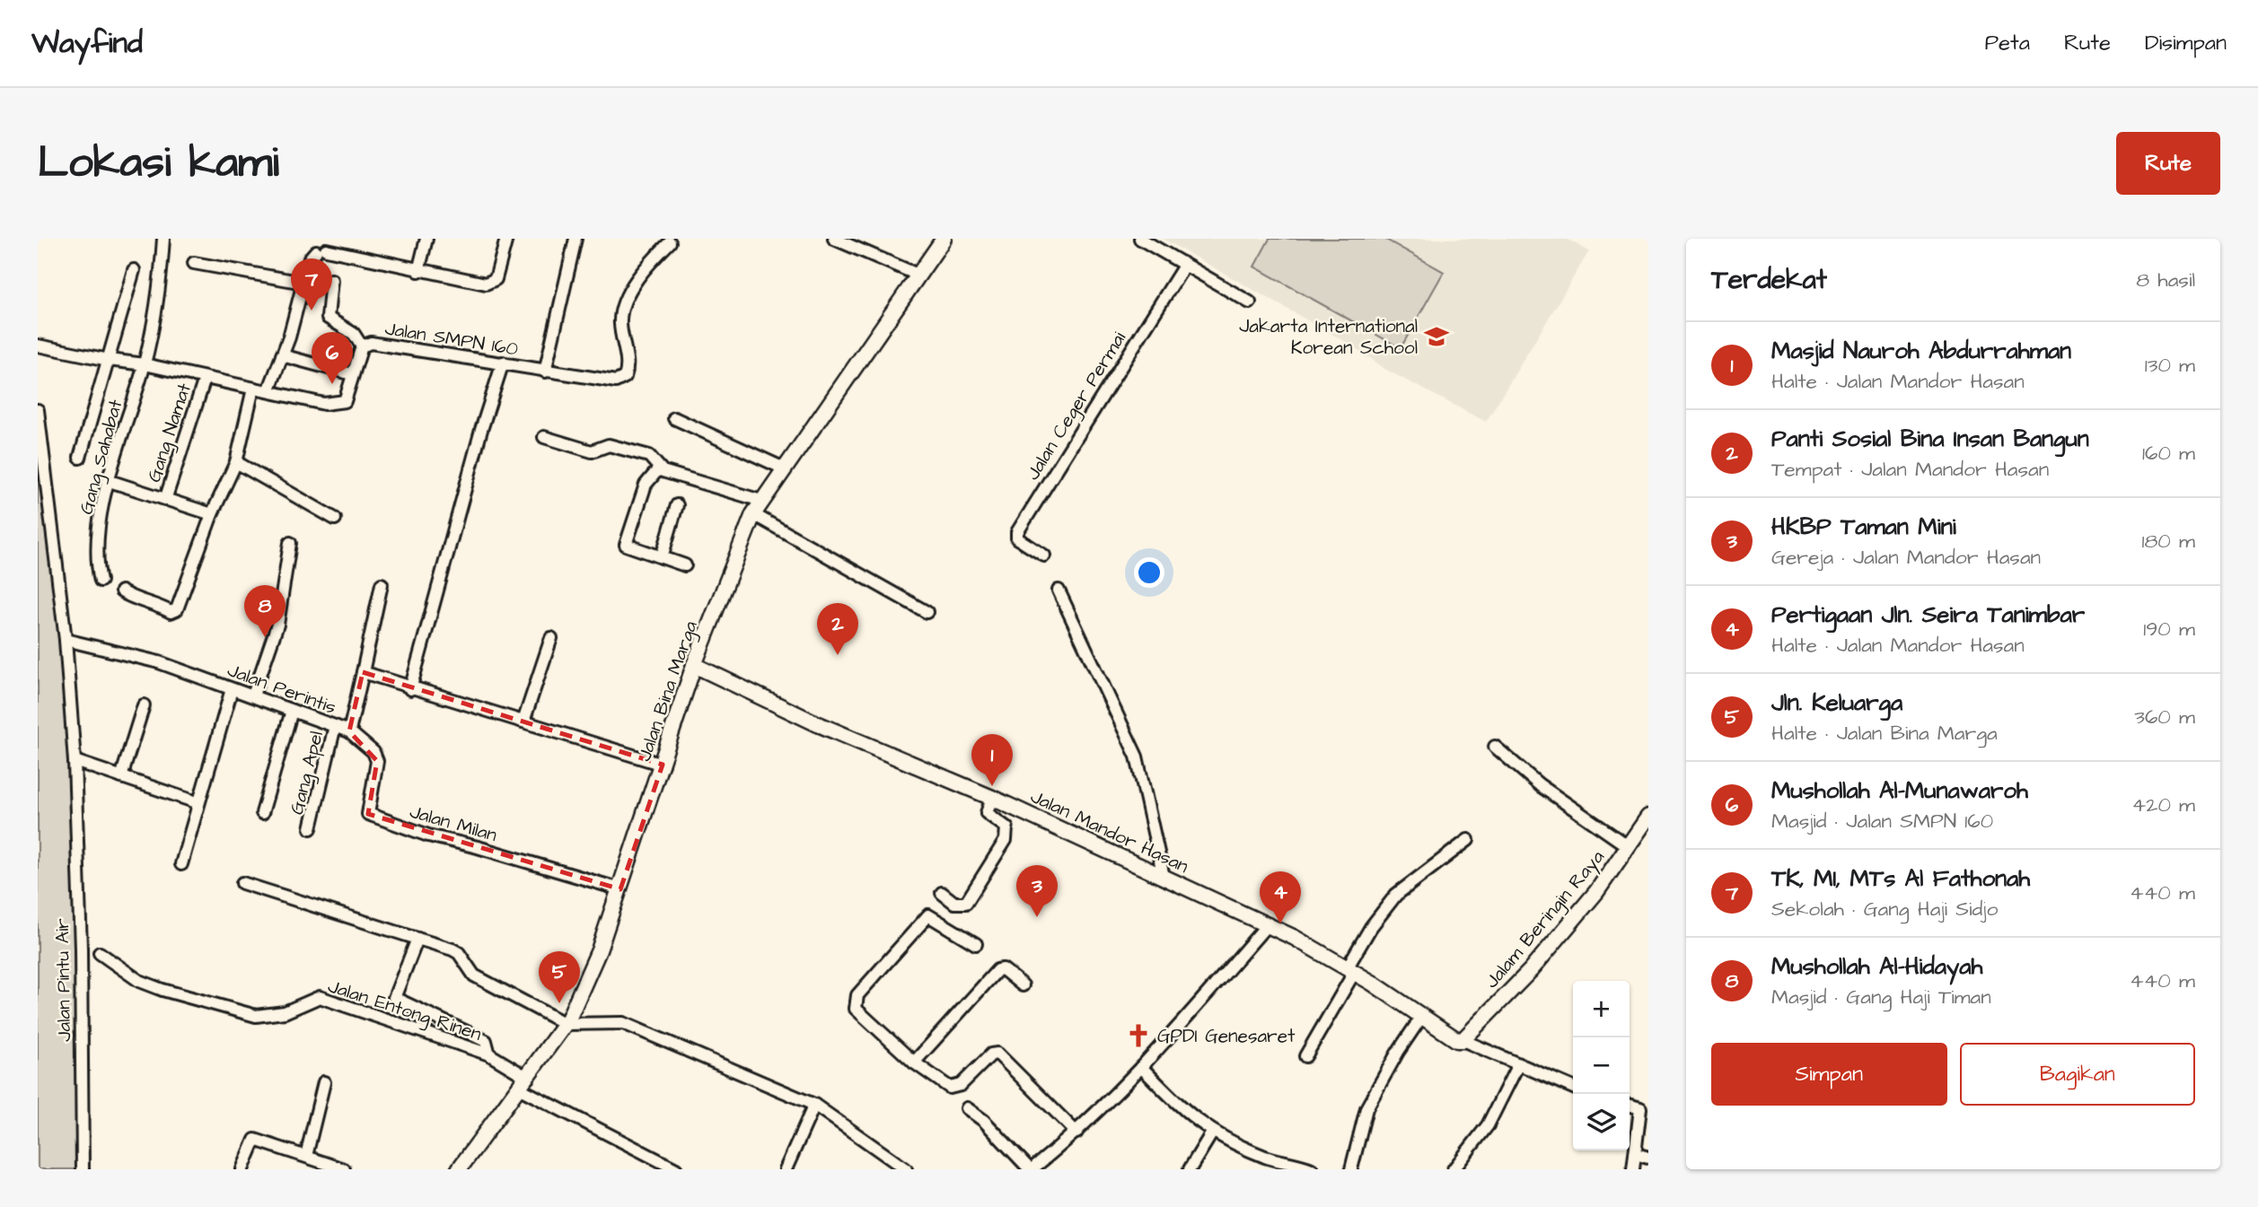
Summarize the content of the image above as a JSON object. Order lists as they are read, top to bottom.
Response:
{
  "streets": {
    "street": [
      "Jalan SMPN 160",
      "Jalan Ceger Permai",
      "Gang Namat",
      "Gang Sahabat",
      "Jalan Perintis",
      "Jalan Bina Marga",
      "Gang Apel",
      "Jalan Milan",
      "Jalan Mandor Hasan",
      "Jalam Beringin Raya",
      "Jalan Pintu Air",
      "Jalan Entong Rinen"
    ]
  },
  "crossings": [
    ["Jalan SMPN 160", "Gang Namat"],
    ["Jalan SMPN 160", "Gang Sahabat"],
    ["Jalan Perintis", "Gang Apel"],
    ["Jalan Perintis", "Jalan Milan"],
    ["Jalan Perintis", "Jalan Pintu Air"],
    ["Jalan Bina Marga", "Jalan Milan"],
    ["Jalan Bina Marga", "Jalan Mandor Hasan"],
    ["Jalan Bina Marga", "Jalan Entong Rinen"],
    ["Jalan Mandor Hasan", "Jalam Beringin Raya"]
  ],
  "places": {
    "school or university": ["Jakarta International Korean School"],
    "church": ["GPDI Genesaret"]
  },
  "page": {
    "header": "Wayfind",
    "nav": ["Peta", "Rute", "Disimpan"],
    "buttons": [
      "Rute",
      ["Simpan", "Bagikan"]
    ],
    "title": "Lokasi kami",
    "heading": ["Terdekat", "8 hasil"],
    "pins": [
      "7",
      "6",
      "8",
      "2",
      "1",
      "3",
      "4",
      "5"
    ],
    "list": [
      {
        "mark": "1",
        "name": "Masjid Nauroh Abdurrahman",
        "note": "Halte · Jalan Mandor Hasan",
        "value": "130 m"
      },
      {
        "mark": "2",
        "name": "Panti Sosial Bina Insan Bangun",
        "note": "Tempat · Jalan Mandor Hasan",
        "value": "160 m"
      },
      {
        "mark": "3",
        "name": "HKBP Taman Mini",
        "note": "Gereja · Jalan Mandor Hasan",
        "value": "180 m"
      },
      {
        "mark": "4",
        "name": "Pertigaan Jln. Seira Tanimbar",
        "note": "Halte · Jalan Mandor Hasan",
        "value": "190 m"
      },
      {
        "mark": "5",
        "name": "Jln. Keluarga",
        "note": "Halte · Jalan Bina Marga",
        "value": "360 m"
      },
      {
        "mark": "6",
        "name": "Mushollah Al-Munawaroh",
        "note": "Masjid · Jalan SMPN 160",
        "value": "420 m"
      },
      {
        "mark": "7",
        "name": "TK, MI, MTs Al Fathonah",
        "note": "Sekolah · Gang Haji Sidjo",
        "value": "440 m"
      },
      {
        "mark": "8",
        "name": "Mushollah Al-Hidayah",
        "note": "Masjid · Gang Haji Timan",
        "value": "440 m"
      }
    ],
    "map_buttons": ["+", "−"]
  }
}
